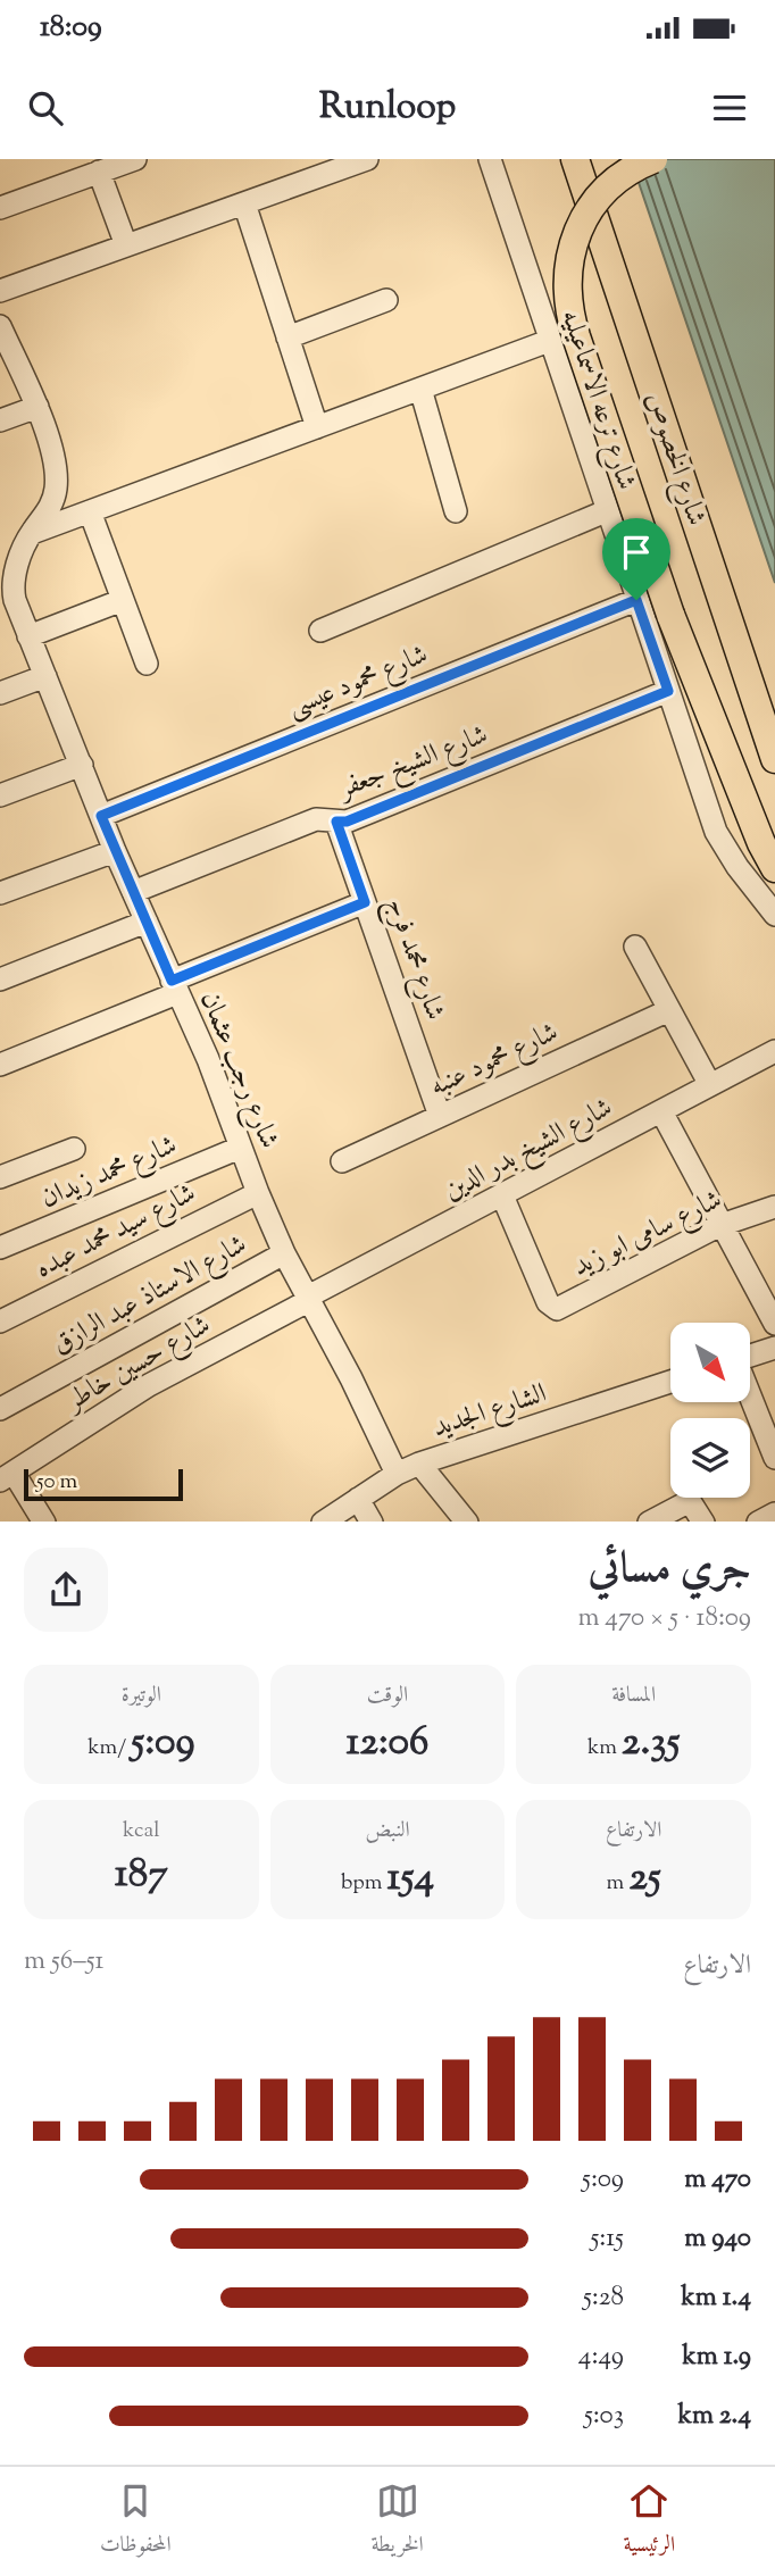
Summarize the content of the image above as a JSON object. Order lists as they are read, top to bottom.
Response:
{
  "streets": {
    "main road": ["شارع الخصوص"],
    "street": [
      "شارع ترعه الاسماعيليه",
      "شارع محمود عيسى",
      "شارع الشيخ جعفر",
      "شارع محمد فرج",
      "شارع محمود عنبه",
      "شارع رجب عثمان",
      "شارع الشيخ بدر الدين",
      "شارع محمد زيدان",
      "شارع سيد محمد عبده",
      "شارع سامى ابو زيد",
      "شارع الاستاذ عبد الرازق",
      "شارع حسين خاطر",
      "الشارع الجديد"
    ]
  },
  "crossings": [
    ["شارع ترعه الاسماعيليه", "شارع محمود عيسى"],
    ["شارع ترعه الاسماعيليه", "شارع الشيخ جعفر"],
    ["شارع محمود عيسى", "شارع رجب عثمان"],
    ["شارع الشيخ جعفر", "شارع محمد فرج"],
    ["شارع الشيخ جعفر", "شارع رجب عثمان"],
    ["شارع محمد فرج", "شارع محمود عنبه"],
    ["شارع رجب عثمان", "شارع الشيخ بدر الدين"],
    ["شارع رجب عثمان", "شارع محمد زيدان"],
    ["شارع رجب عثمان", "شارع سيد محمد عبده"],
    ["شارع رجب عثمان", "شارع الاستاذ عبد الرازق"],
    ["شارع رجب عثمان", "شارع حسين خاطر"],
    ["شارع رجب عثمان", "الشارع الجديد"],
    ["شارع الشيخ بدر الدين", "شارع سامى ابو زيد"],
    ["شارع الشيخ بدر الدين", "شارع حسين خاطر"]
  ],
  "scale_bar": "50 m",
  "north": "bottom right",
  "page": {
    "status": "18:09",
    "header": "Runloop",
    "scale": "50 m",
    "heading": ["جري مسائي", "18:09 · 5 × 470 m"],
    "stats": [
      ["المسافة", "2.35 km"],
      ["الوقت", "12:06"],
      ["الوتيرة", "5:09 /km"],
      ["الارتفاع", "25 m"],
      ["النبض", "154 bpm"],
      ["kcal", "187"]
    ],
    "chart": ["الارتفاع", "51–56 m"],
    "list": [
      {
        "name": "470 m",
        "note": "5:09"
      },
      {
        "name": "940 m",
        "note": "5:15"
      },
      {
        "name": "1.4 km",
        "note": "5:28"
      },
      {
        "name": "1.9 km",
        "note": "4:49"
      },
      {
        "name": "2.4 km",
        "note": "5:03"
      }
    ],
    "tabs": ["الرئيسية", "الخريطة", "المحفوظات"]
  }
}
